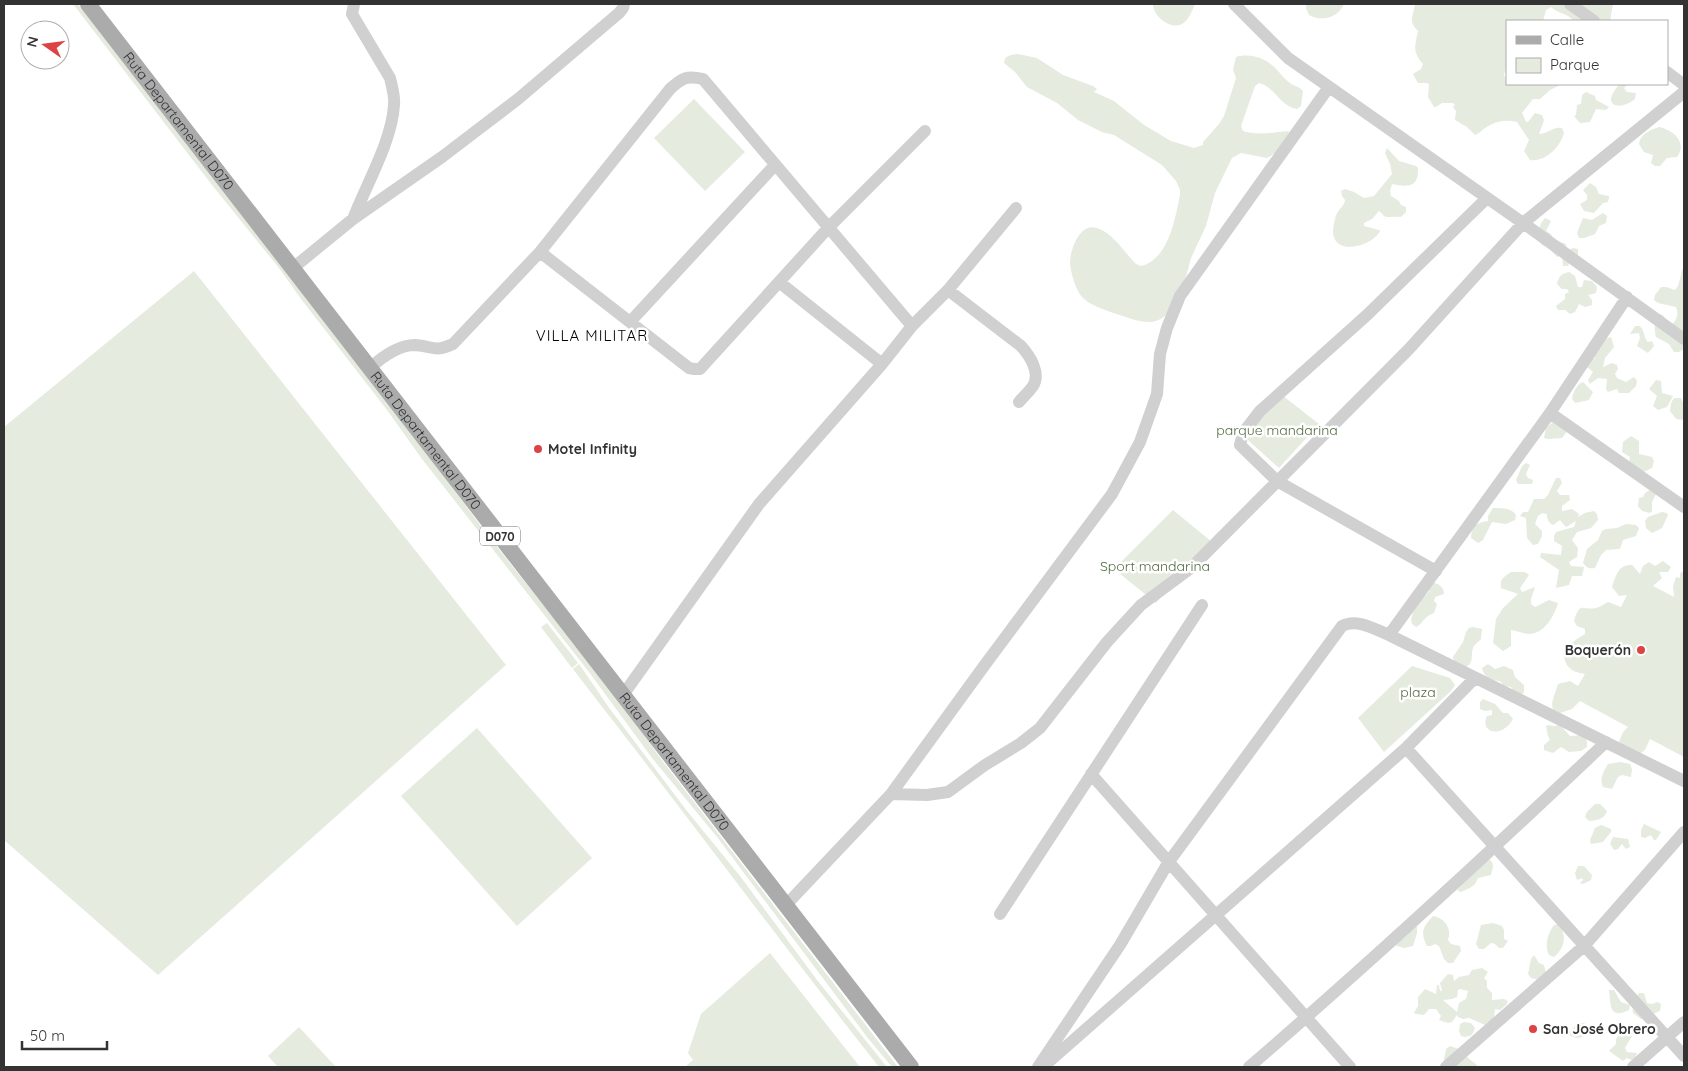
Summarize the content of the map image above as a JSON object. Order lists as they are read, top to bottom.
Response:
{
  "streets": {
    "main road": ["Ruta Departamental D070", "D070"]
  },
  "districts": ["VILLA MILITAR"],
  "parks": ["parque mandarina", "Sport mandarina", "plaza"],
  "places": ["Motel Infinity", "Boquerón", "San José Obrero"],
  "legend": ["Calle", "Parque"],
  "scale_bar": "50 m",
  "north": "left"
}
